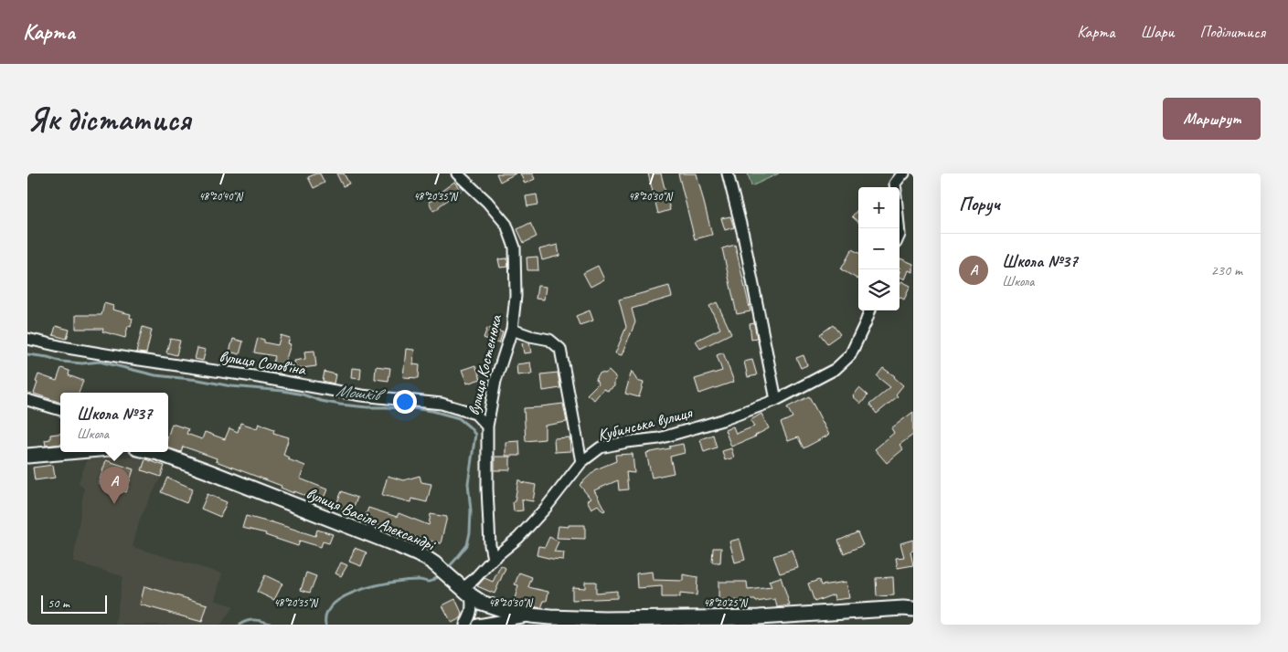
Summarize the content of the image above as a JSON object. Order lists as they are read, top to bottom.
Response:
{
  "streets": {
    "main road": ["вулиця Васіле Александрі"],
    "street": ["вулиця Солов'їна", "вулиця Костенюка", "Кубинська вулиця"]
  },
  "crossings": [
    ["вулиця Солов'їна", "вулиця Костенюка"],
    ["вулиця Костенюка", "Кубинська вулиця"],
    ["Кубинська вулиця", "вулиця Васіле Александрі"]
  ],
  "water": ["Мошків"],
  "scale_bar": "50 m",
  "page": {
    "header": "Карта",
    "nav": ["Карта", "Шари", "Поділитися"],
    "buttons": "Маршрут",
    "title": "Як дістатися",
    "heading": "Поруч",
    "map_buttons": ["+", "−"],
    "list": [
      {
        "mark": "A",
        "name": "Школа №37",
        "note": "Школа",
        "value": "230 m"
      }
    ],
    "popup": ["Школа №37", "Школа"],
    "pins": "A",
    "scale": "50 m"
  },
  "coordinates": [
    "48°20'40\"N",
    "48°20'35\"N",
    "48°20'30\"N",
    "48°20'25\"N"
  ]
}
